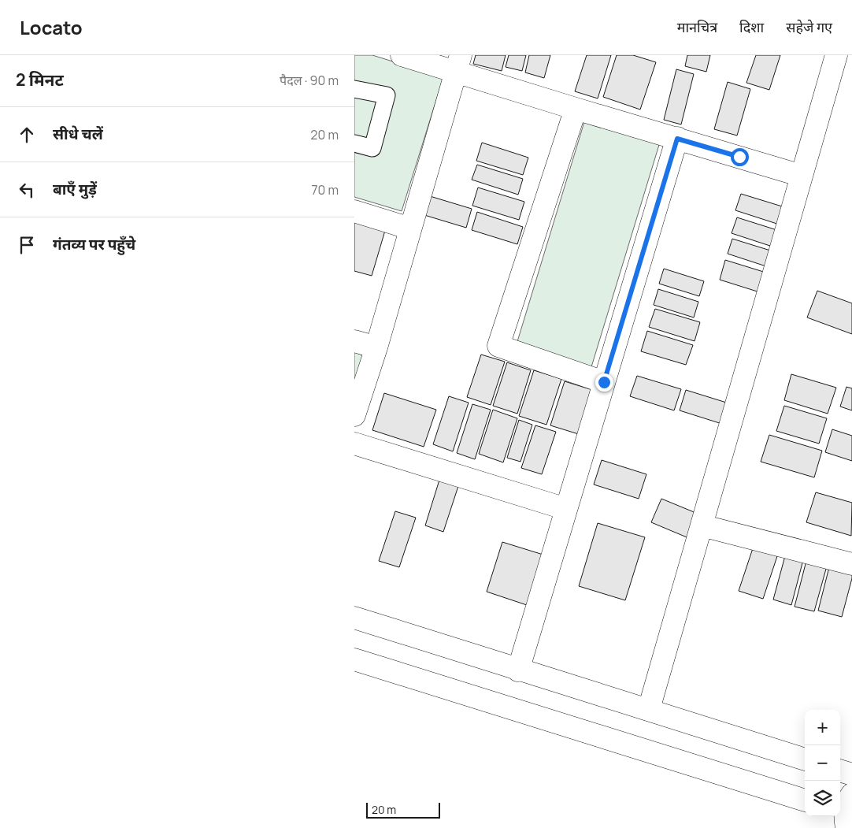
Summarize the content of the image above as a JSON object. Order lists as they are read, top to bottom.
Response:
{
  "scale_bar": "20 m",
  "page": {
    "header": "Locato",
    "nav": ["मानचित्र", "दिशा", "सहेजे गए"],
    "heading": ["2 मिनट", "पैदल · 90 m"],
    "list": [
      ["सीधे चलें", "20 m"],
      ["बाएँ मुड़ें", "70 m"],
      "गंतव्य पर पहुँचे"
    ],
    "map_buttons": ["+", "−"],
    "scale": "20 m"
  }
}
